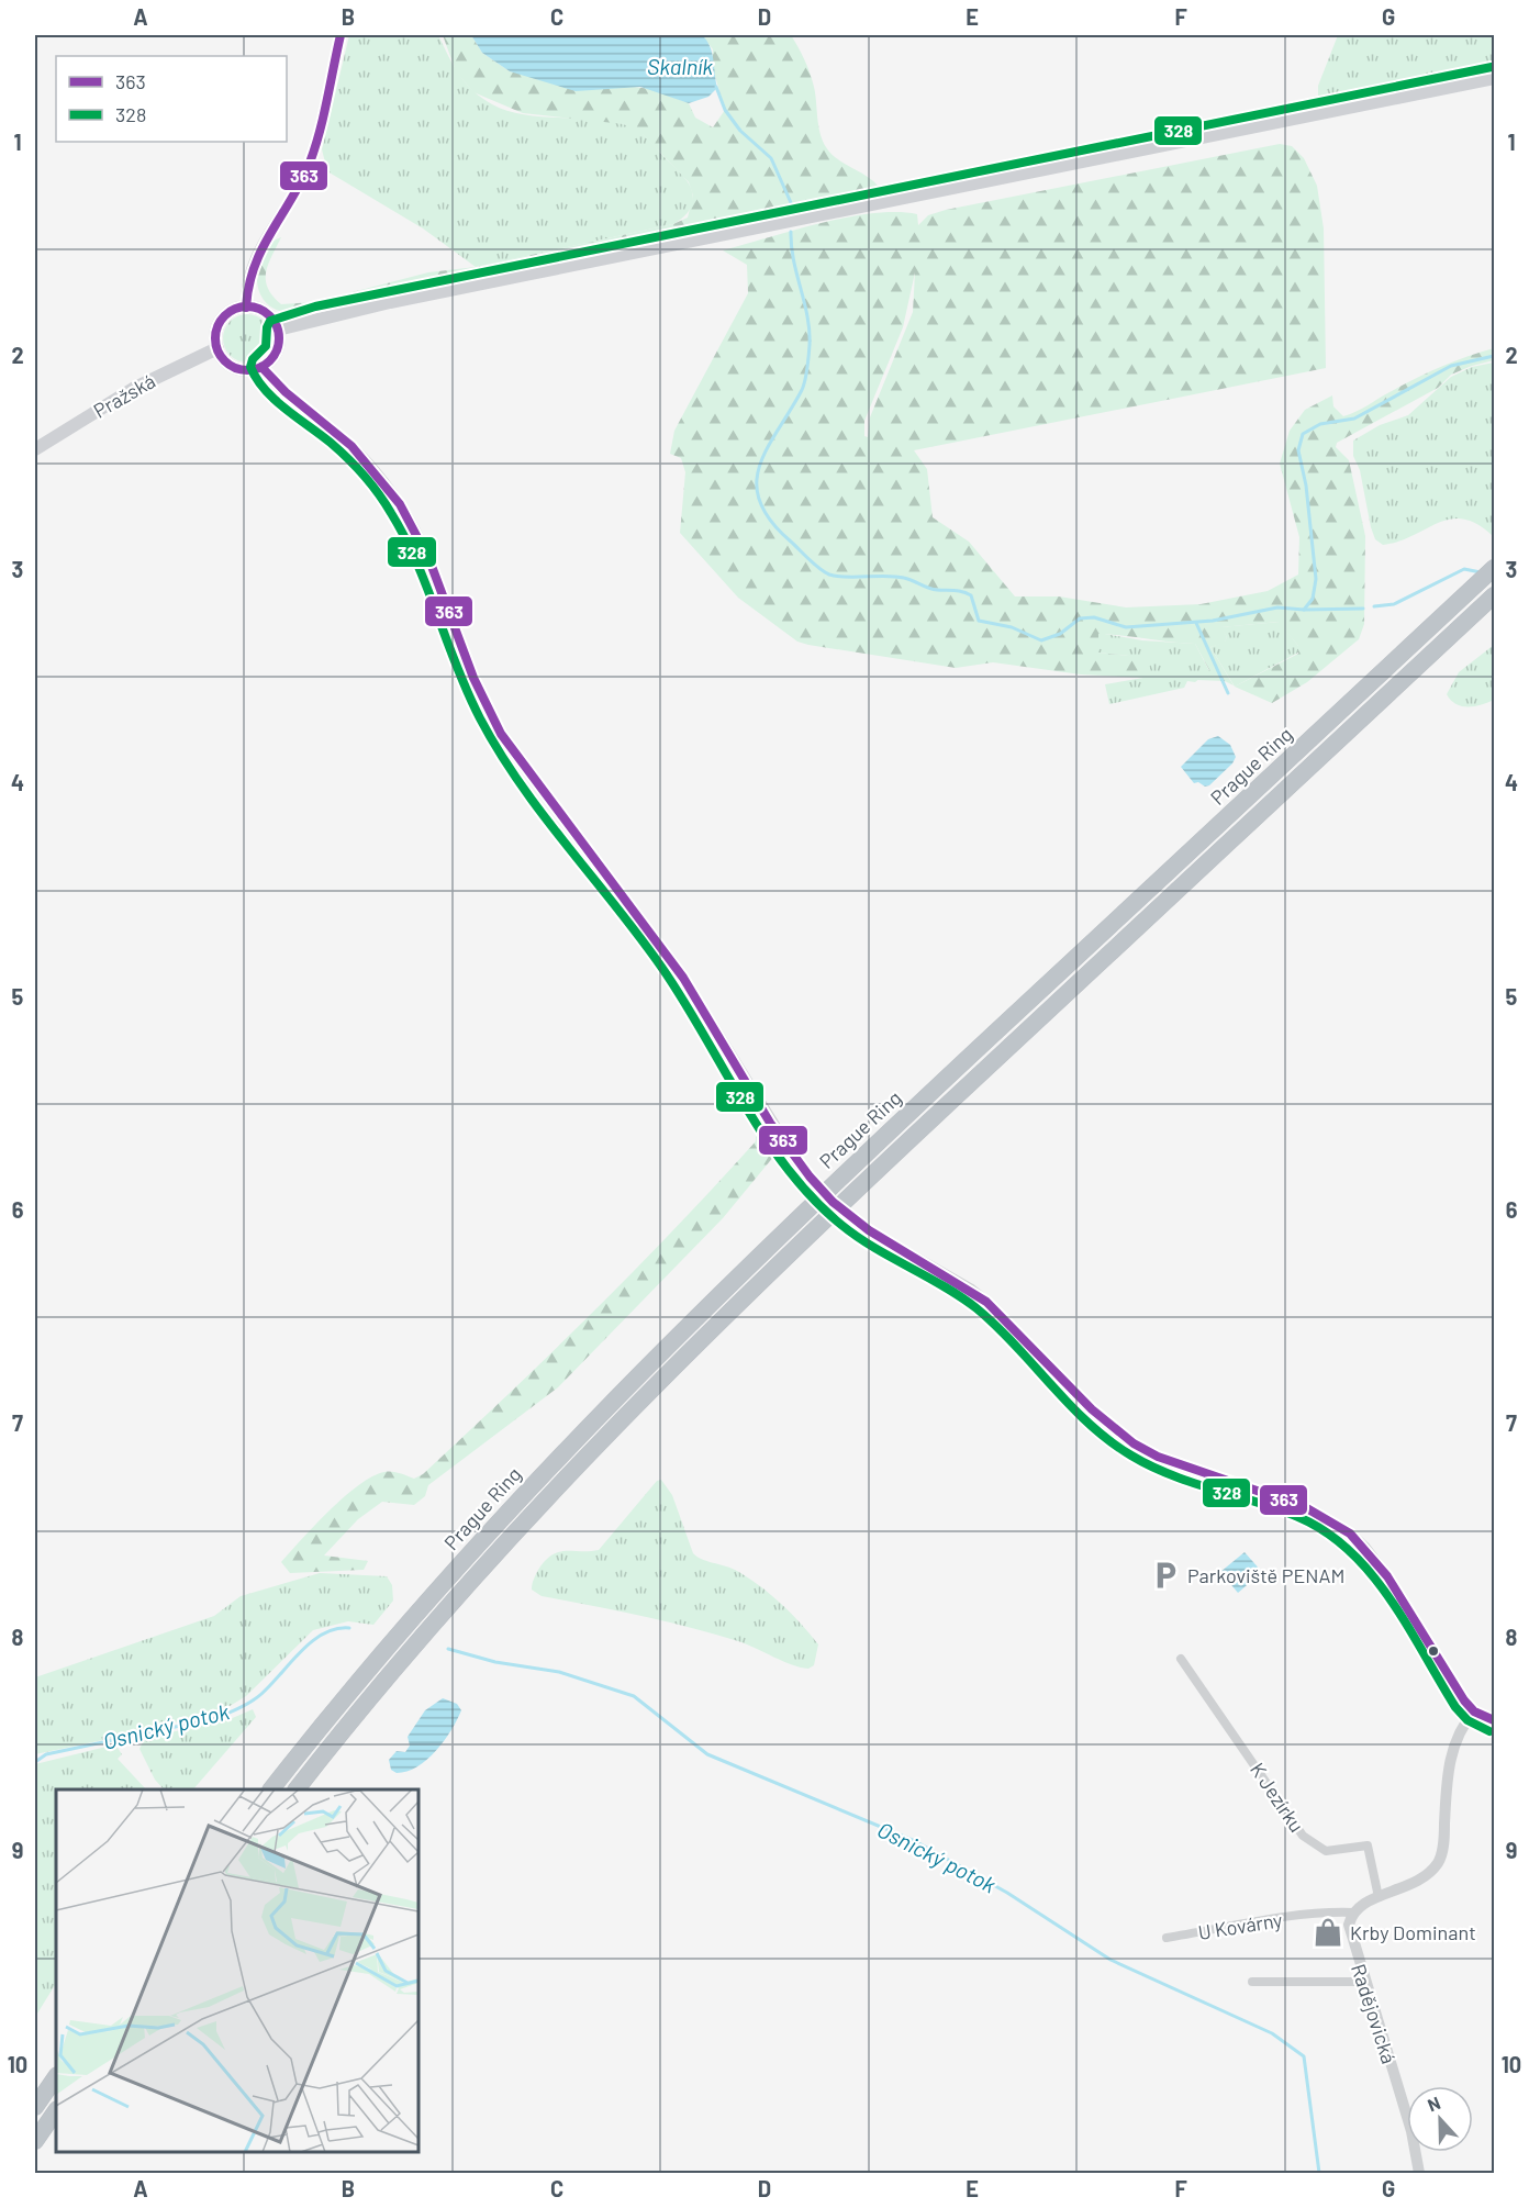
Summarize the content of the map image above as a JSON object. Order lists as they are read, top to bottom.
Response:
{
  "streets": {
    "highway": ["Prague Ring"],
    "main road": ["Pražská"],
    "street": ["K Jezírku", "U Kovárny", "Radějovická"]
  },
  "crossings": [
    ["U Kovárny", "Radějovická"]
  ],
  "water": ["Skalník", "Osnický potok"],
  "places": {
    "parking": ["Parkoviště PENAM"],
    "shop": ["Krby Dominant"]
  },
  "lines": ["transit line 363", "transit line 328"],
  "legend": ["363", "328"],
  "north": "top",
  "grid": {
    "columns": [
      "A",
      "B",
      "C",
      "D",
      "E",
      "F",
      "G"
    ],
    "rows": [
      "1",
      "2",
      "3",
      "4",
      "5",
      "6",
      "7",
      "8",
      "9",
      "10"
    ]
  }
}
